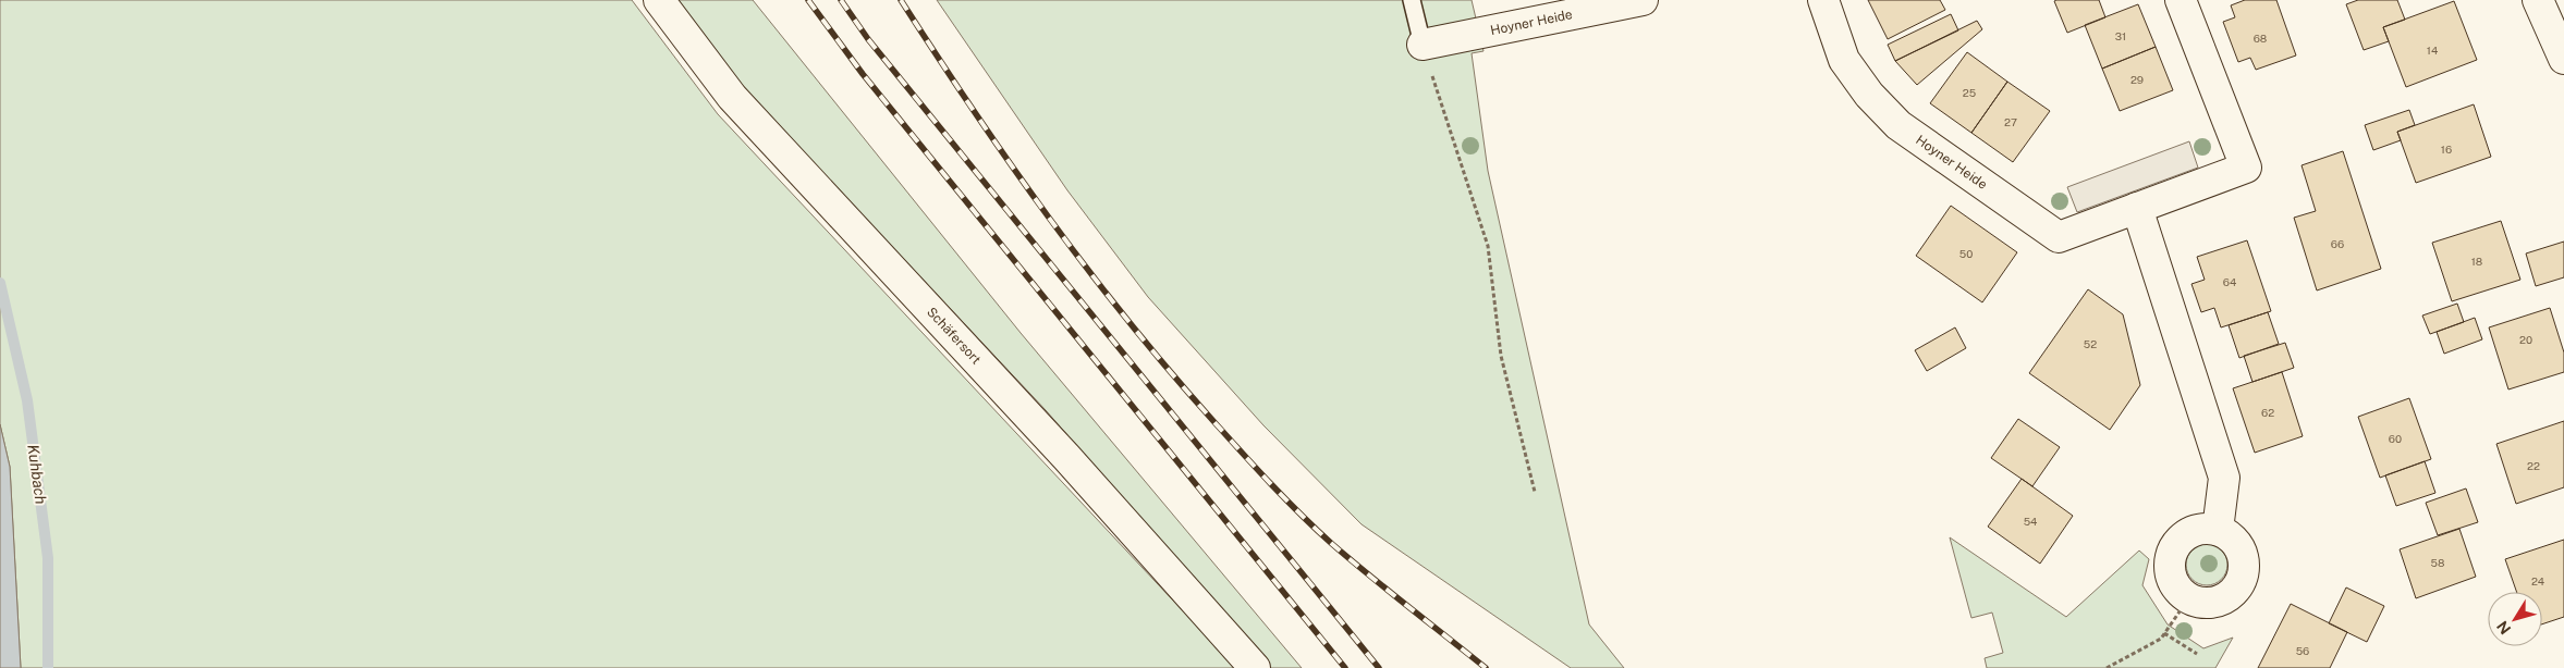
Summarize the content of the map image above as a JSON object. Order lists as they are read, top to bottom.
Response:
{
  "streets": {
    "street": ["Hoyner Heide", "Schäfersort"]
  },
  "water": ["Kuhbach"],
  "house_numbers": [
    "31",
    "68",
    "14",
    "29",
    "25",
    "27",
    "16",
    "66",
    "50",
    "18",
    "64",
    "20",
    "52",
    "62",
    "60",
    "22",
    "54",
    "58",
    "24",
    "56"
  ],
  "north": "bottom left"
}
